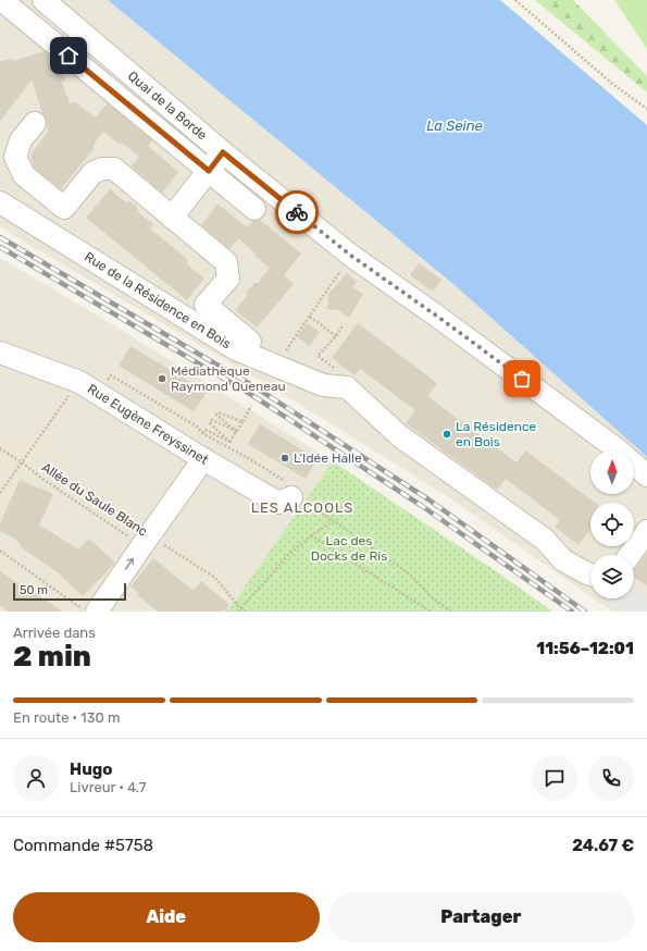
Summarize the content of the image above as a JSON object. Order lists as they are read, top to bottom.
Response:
{
  "streets": {
    "street": ["Quai de la Borde", "Rue de la Résidence en Bois", "Rue Eugène Freyssinet"],
    "path": ["Allée du Saule Blanc"]
  },
  "districts": ["LES ALCOOLS"],
  "water": ["La Seine"],
  "parks": ["Lac des Docks de Ris"],
  "places": ["Médiathèque Raymond Queneau", "La Résidence en Bois", "L'Idée Halle"],
  "scale_bar": "50 m",
  "north": "top",
  "page": {
    "scale": "50 m",
    "heading": ["2 min", "Arrivée dans", "11:56–12:01"],
    "panel": [
      "Hugo",
      "Livreur · 4.7",
      "Commande #5758",
      "24.67 €"
    ],
    "bar": "En route · 130 m",
    "buttons": ["Aide", "Partager"]
  }
}
